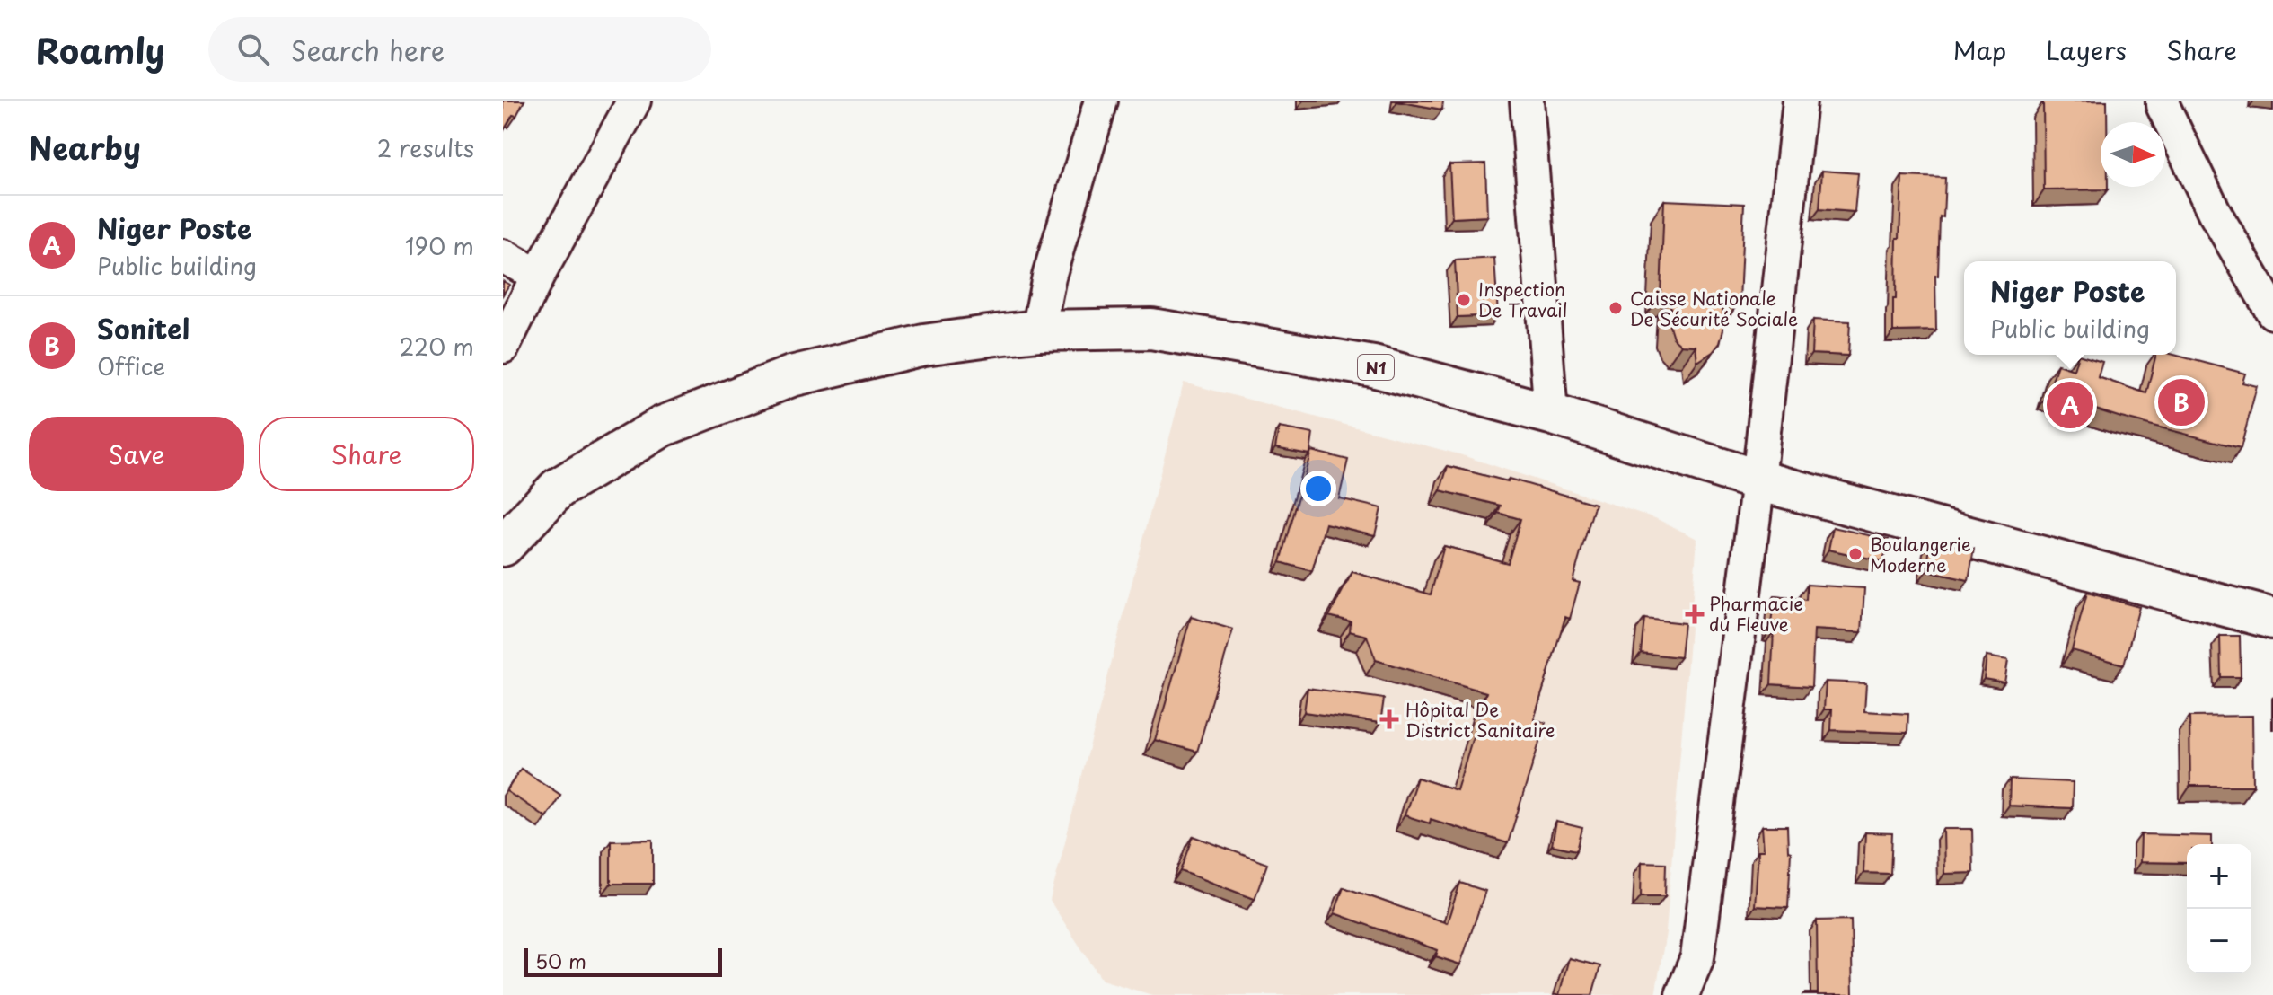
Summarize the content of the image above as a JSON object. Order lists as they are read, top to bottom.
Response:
{
  "streets": {
    "main road": ["N1"]
  },
  "places": {
    "other": ["Inspection De Travail", "Caisse Nationale De Sécurité Sociale", "Boulangerie Moderne"],
    "health": ["Pharmacie du Fleuve", "Hôpital De District Sanitaire"]
  },
  "scale_bar": "50 m",
  "north": "right",
  "page": {
    "header": "Roamly",
    "search": "Search here",
    "nav": ["Map", "Layers", "Share"],
    "heading": ["Nearby", "2 results"],
    "list": [
      {
        "mark": "A",
        "name": "Niger Poste",
        "note": "Public building",
        "value": "190 m"
      },
      {
        "mark": "B",
        "name": "Sonitel",
        "note": "Office",
        "value": "220 m"
      }
    ],
    "popup": ["Niger Poste", "Public building"],
    "pins": ["B", "A"],
    "buttons": ["Save", "Share"],
    "map_buttons": ["+", "−"],
    "scale": "50 m"
  }
}
